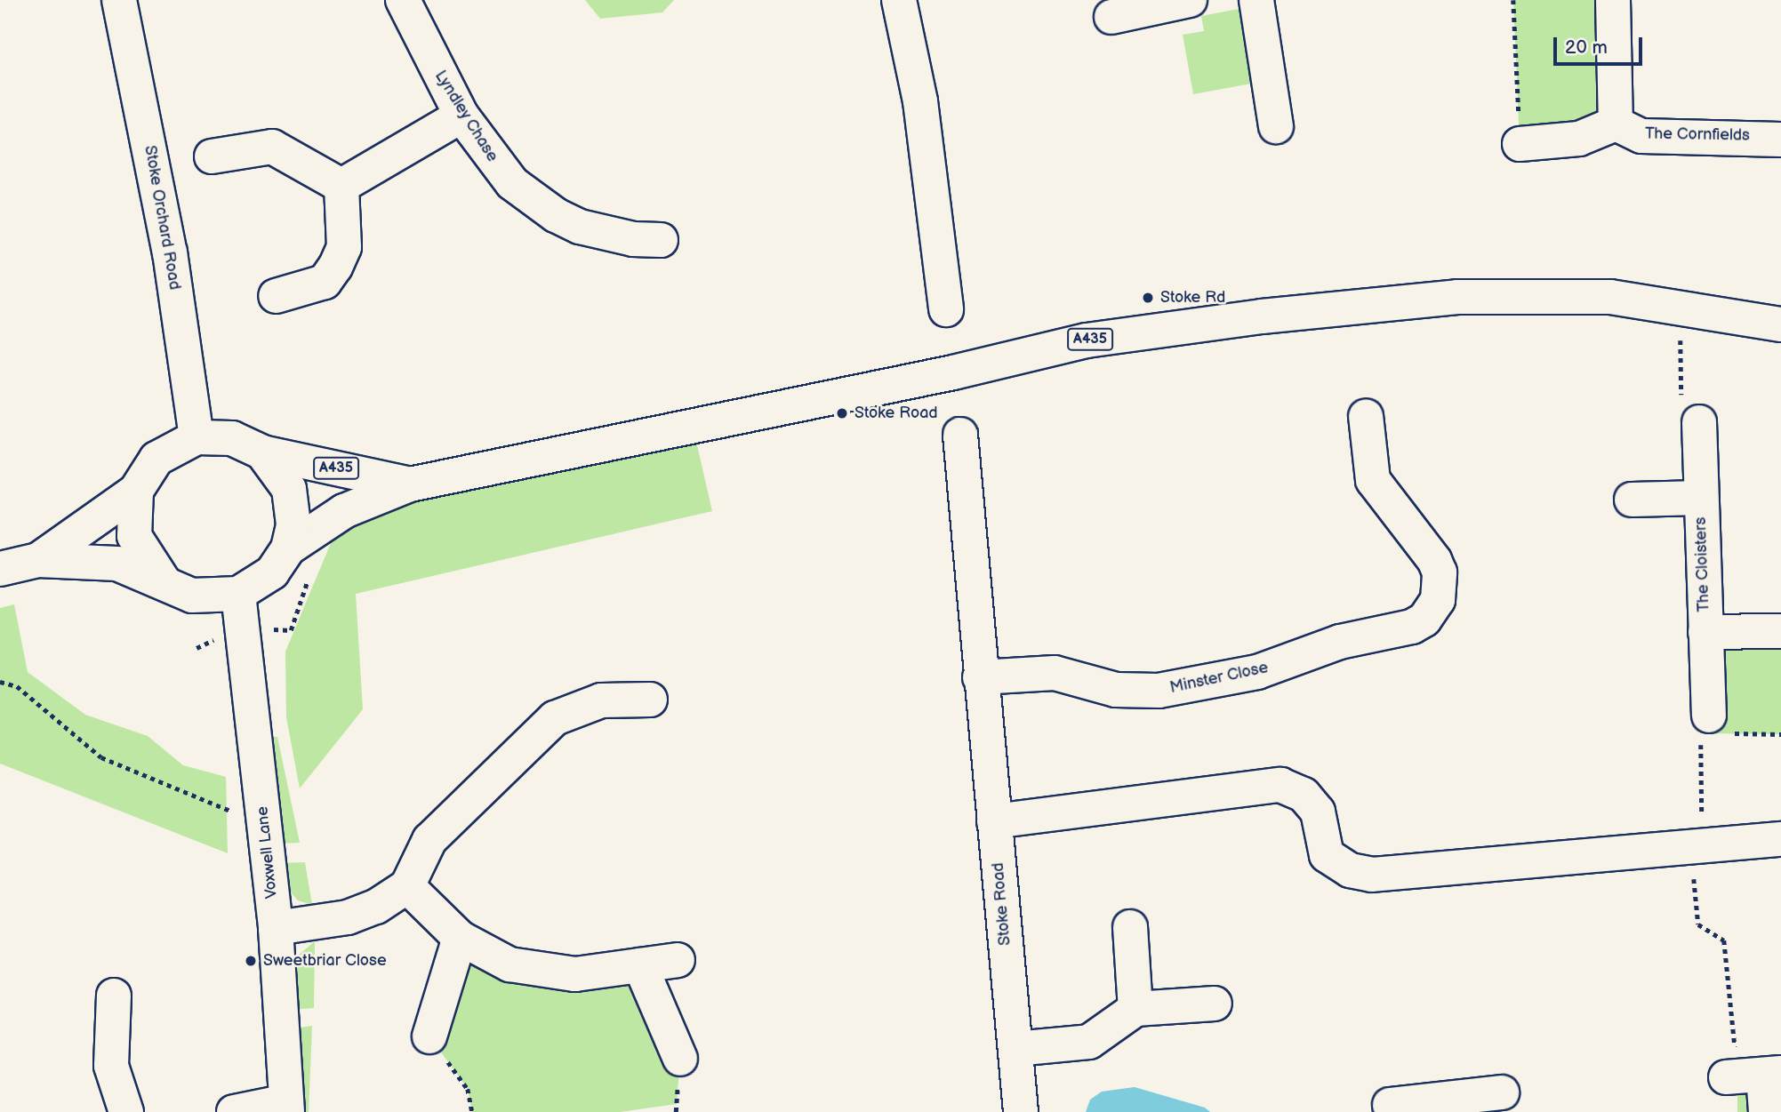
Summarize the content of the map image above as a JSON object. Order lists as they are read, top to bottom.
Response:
{
  "streets": {
    "street": [
      "Lyndley Chase",
      "The Cornfields",
      "Stoke Orchard Road",
      "A435",
      "The Cloisters",
      "Minster Close",
      "Voxwell Lane",
      "Stoke Road"
    ]
  },
  "crossings": [
    ["Stoke Orchard Road", "A435"],
    ["Stoke Orchard Road", "Voxwell Lane"],
    ["A435", "Voxwell Lane"],
    ["Minster Close", "Stoke Road"]
  ],
  "places": ["Stoke Rd", "Stoke Road", "Sweetbriar Close"],
  "scale_bar": "20 m"
}
